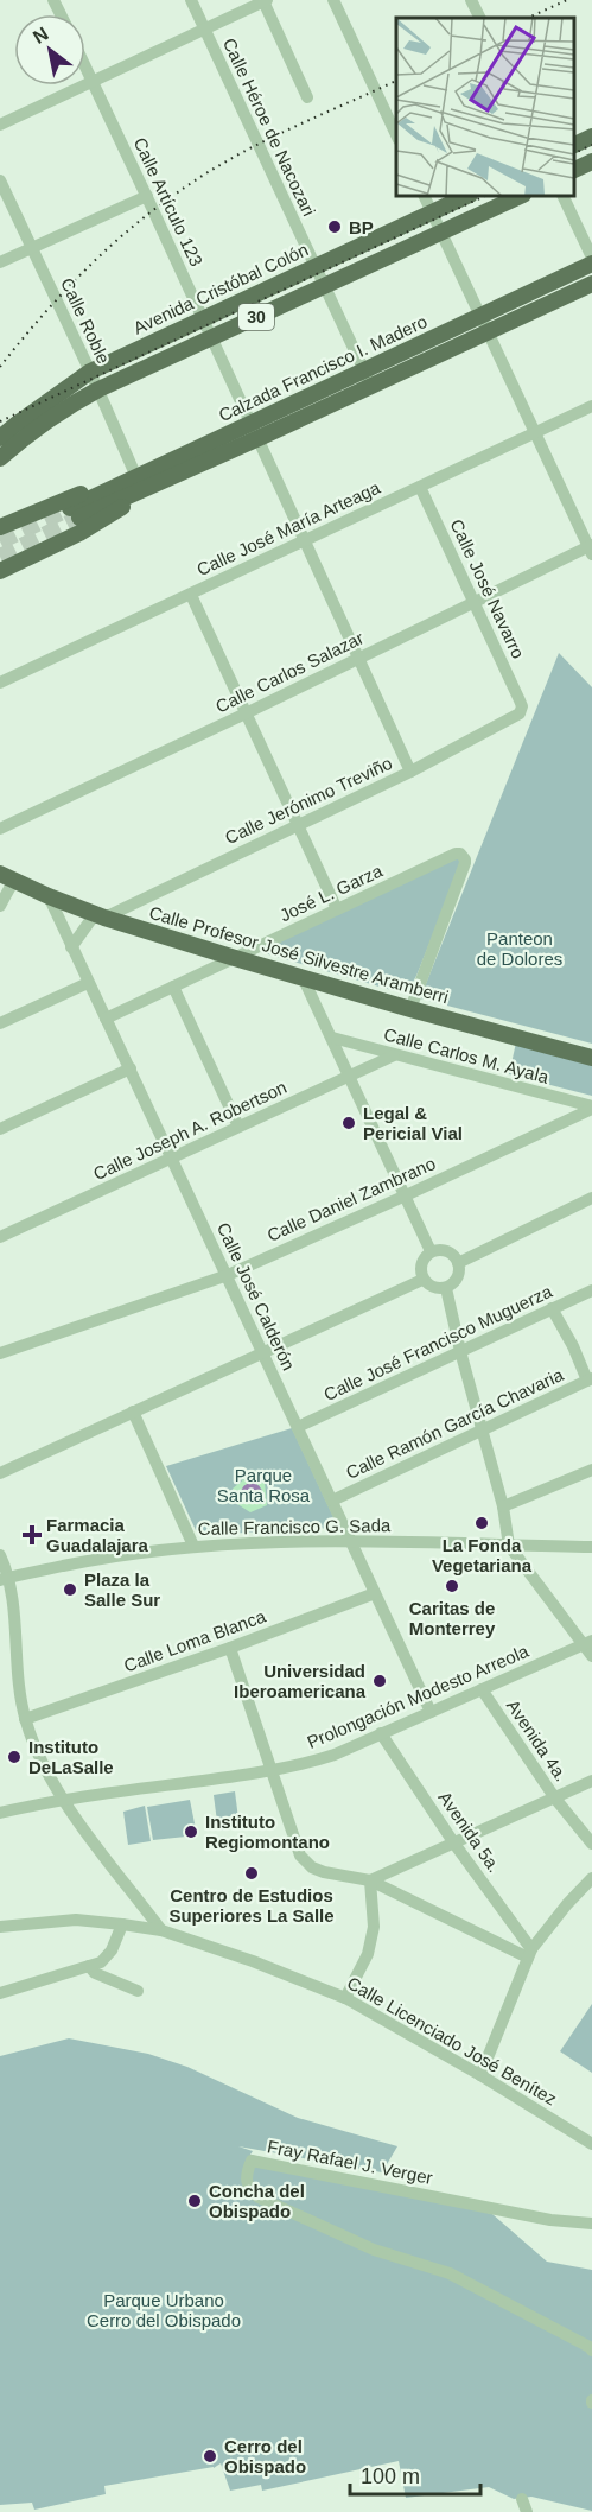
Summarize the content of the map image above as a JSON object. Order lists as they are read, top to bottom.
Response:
{
  "streets": {
    "main road": [
      "Avenida Cristóbal Colón",
      "30",
      "Calzada Francisco I. Madero",
      "Calle Profesor José Silvestre Aramberri"
    ],
    "street": [
      "Calle Héroe de Nacozari",
      "Calle Artículo 123",
      "Calle Roble",
      "Calle José María Arteaga",
      "Calle José Navarro",
      "Calle Carlos Salazar",
      "Calle Jerónimo Treviño",
      "José L. Garza",
      "Calle Carlos M. Ayala",
      "Calle Joseph A. Robertson",
      "Calle Daniel Zambrano",
      "Calle José Calderón",
      "Calle José Francisco Muguerza",
      "Calle Ramón García Chavaria",
      "Calle Francisco G. Sada",
      "Calle Loma Blanca",
      "Prolongación Modesto Arreola",
      "Avenida 4a.",
      "Avenida 5a.",
      "Calle Licenciado José Benítez",
      "Fray Rafael J. Verger"
    ]
  },
  "crossings": [
    ["Calle Héroe de Nacozari", "Avenida Cristóbal Colón"],
    ["Calle Héroe de Nacozari", "30"],
    ["Calle Héroe de Nacozari", "Calzada Francisco I. Madero"],
    ["Calle Artículo 123", "Avenida Cristóbal Colón"],
    ["Calle Artículo 123", "30"],
    ["Calle Artículo 123", "Calzada Francisco I. Madero"],
    ["Calle Artículo 123", "Calle José María Arteaga"],
    ["Calle Artículo 123", "Calle Carlos Salazar"],
    ["Calle Artículo 123", "Calle Jerónimo Treviño"],
    ["Avenida Cristóbal Colón", "Calle Roble"],
    ["30", "Calle Roble"],
    ["Calle Roble", "Calzada Francisco I. Madero"],
    ["Calle José María Arteaga", "Calle José Navarro"],
    ["Calle José Navarro", "Calle Carlos Salazar"],
    ["Calle José Navarro", "Calle Jerónimo Treviño"],
    ["Calle Jerónimo Treviño", "Calle Profesor José Silvestre Aramberri"],
    ["José L. Garza", "Calle Profesor José Silvestre Aramberri"],
    ["José L. Garza", "Calle José Calderón"],
    ["Calle Profesor José Silvestre Aramberri", "Calle José Calderón"],
    ["Calle Carlos M. Ayala", "Calle Joseph A. Robertson"],
    ["Calle Carlos M. Ayala", "Calle Daniel Zambrano"],
    ["Calle Joseph A. Robertson", "Calle José Calderón"],
    ["Calle Daniel Zambrano", "Calle José Calderón"],
    ["Calle José Calderón", "Calle José Francisco Muguerza"],
    ["Calle José Calderón", "Calle Ramón García Chavaria"],
    ["Calle José Calderón", "Calle Francisco G. Sada"],
    ["Calle José Calderón", "Calle Loma Blanca"],
    ["Calle José Calderón", "Prolongación Modesto Arreola"],
    ["Prolongación Modesto Arreola", "Avenida 4a."],
    ["Prolongación Modesto Arreola", "Avenida 5a."]
  ],
  "parks": ["Panteon de Dolores", "Parque Santa Rosa", "Parque Urbano Cerro del Obispado"],
  "places": {
    "other": [
      "BP",
      "Legal & Pericial Vial",
      "La Fonda Vegetariana",
      "Caritas de Monterrey",
      "Plaza la Salle Sur",
      "Universidad Iberoamericana",
      "Instituto DeLaSalle",
      "Instituto Regiomontano",
      "Centro de Estudios Superiores La Salle",
      "Concha del Obispado",
      "Cerro del Obispado"
    ],
    "health": ["Farmacia Guadalajara"]
  },
  "scale_bar": "100 m",
  "north": "top left"
}
